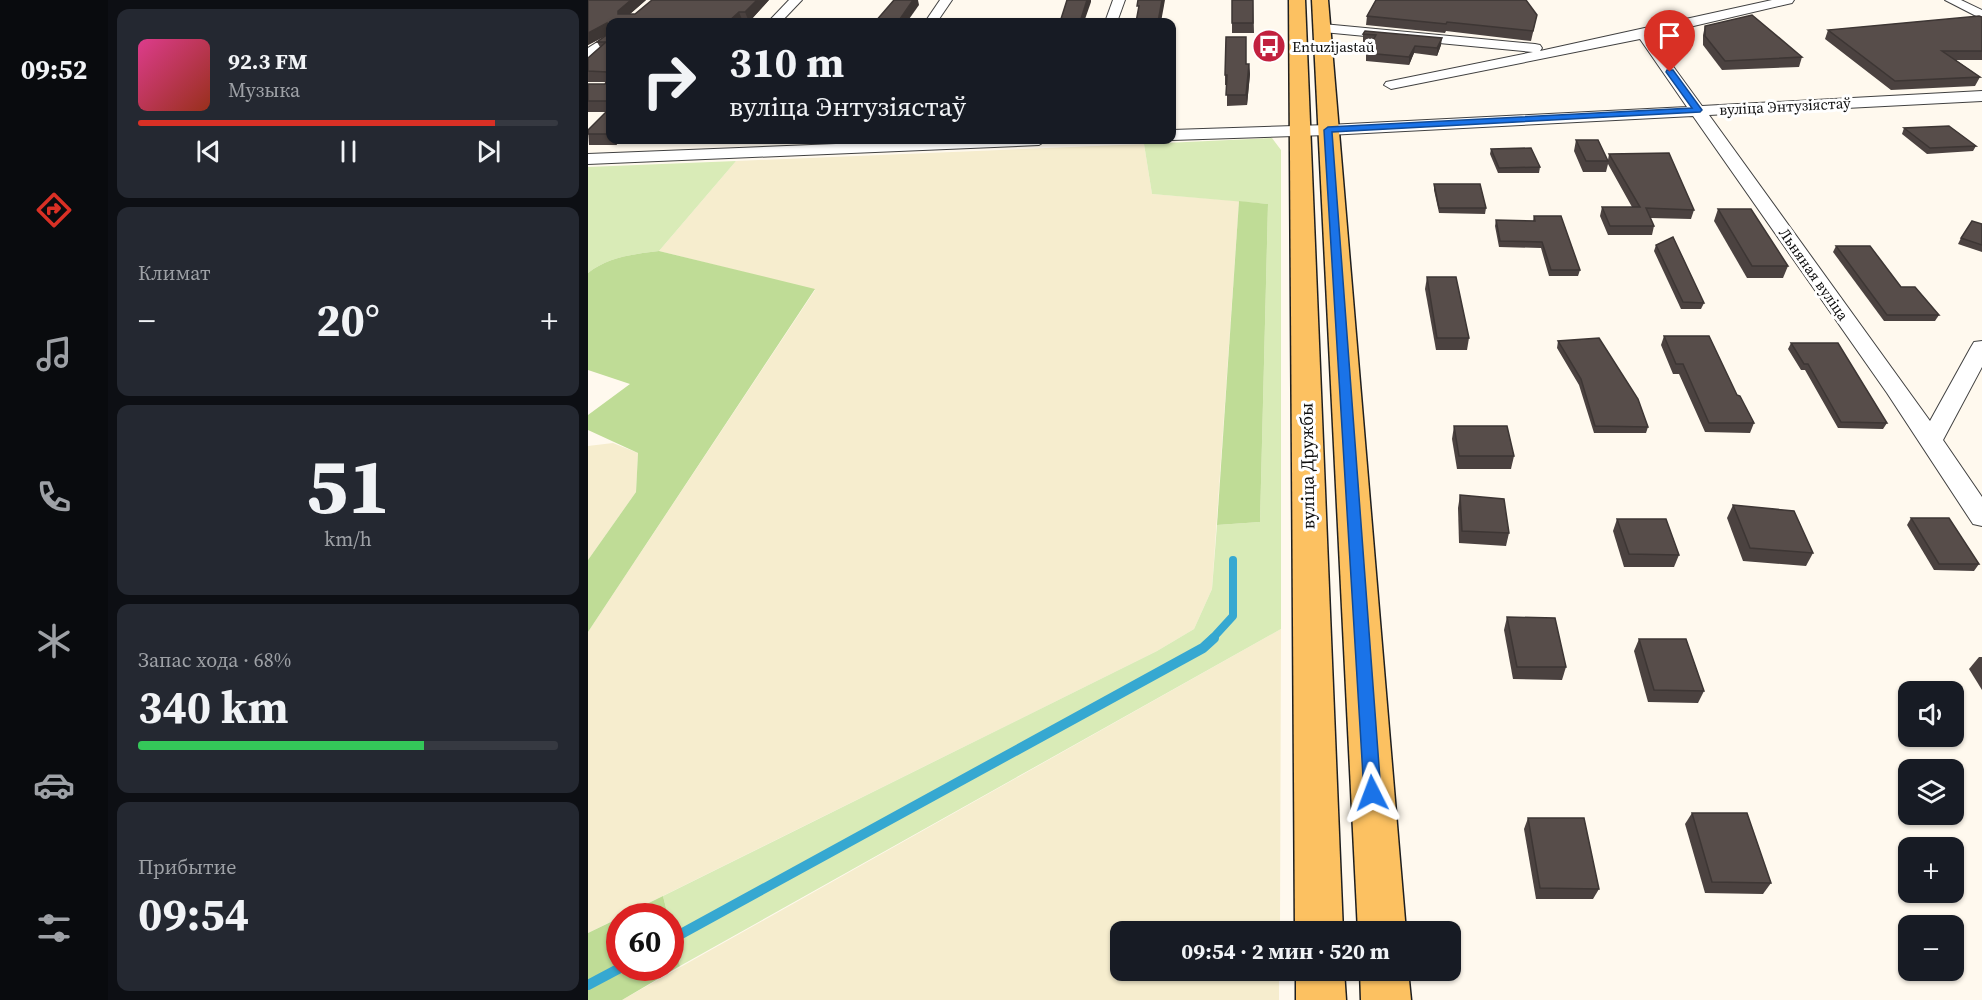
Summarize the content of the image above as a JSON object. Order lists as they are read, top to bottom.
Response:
{
  "streets": {
    "main road": ["вуліца Дружбы"],
    "street": ["вуліца Энтузіястаў", "Льняная вуліца"]
  },
  "crossings": [
    ["вуліца Энтузіястаў", "Льняная вуліца"],
    ["вуліца Энтузіястаў", "вуліца Дружбы"]
  ],
  "places": {
    "bus stop": ["Entuzijastaŭ"]
  },
  "page": {
    "tabs": "09:52",
    "turn": ["310 m", "вуліца Энтузіястаў"],
    "song": ["92.3 FM", "Музыка"],
    "tile": [
      "Климат",
      ["51", "km/h"],
      ["Запас хода · 68%", "340 km"],
      ["Прибытие", "09:54"]
    ],
    "heat": ["−", "20°", "+"],
    "map_buttons": ["+", "−"],
    "limit": "60",
    "trip": "09:54 · 2 мин · 520 m"
  }
}
